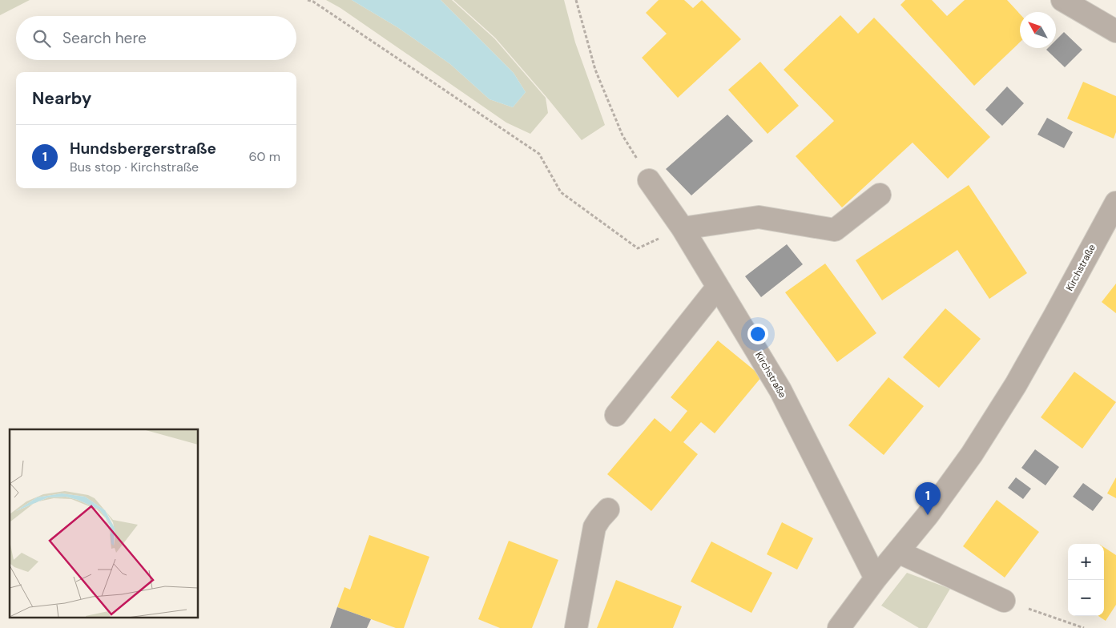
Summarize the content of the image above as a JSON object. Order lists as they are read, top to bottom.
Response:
{
  "streets": {
    "street": ["Kirchstraße"]
  },
  "north": "top left",
  "page": {
    "search": "Search here",
    "heading": "Nearby",
    "list": [
      {
        "mark": "1",
        "name": "Hundsbergerstraße",
        "note": "Bus stop · Kirchstraße",
        "value": "60 m"
      }
    ],
    "pins": "1",
    "map_buttons": ["+", "−"]
  }
}
